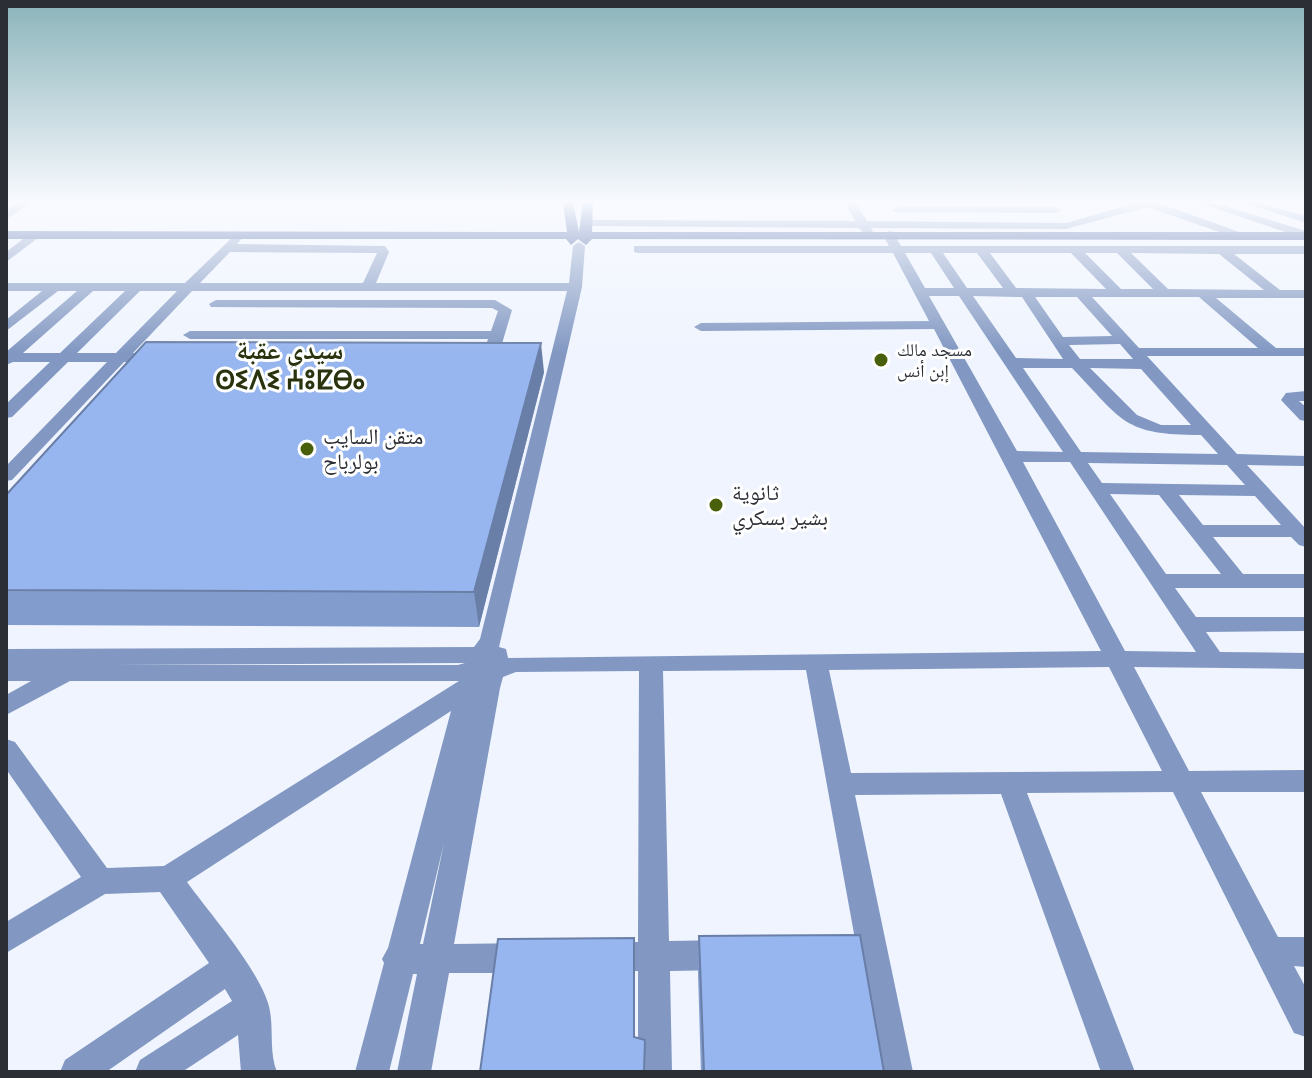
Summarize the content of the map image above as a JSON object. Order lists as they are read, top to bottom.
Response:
{
  "districts": ["سيدي عقبة ⵙⵉⴷⵉ ⵄⵓⵇⴱⴰ"],
  "places": ["مسجد مالك إبن أنس", "متقن السايب بولرباح", "ثانوية بشير بسكري"]
}
